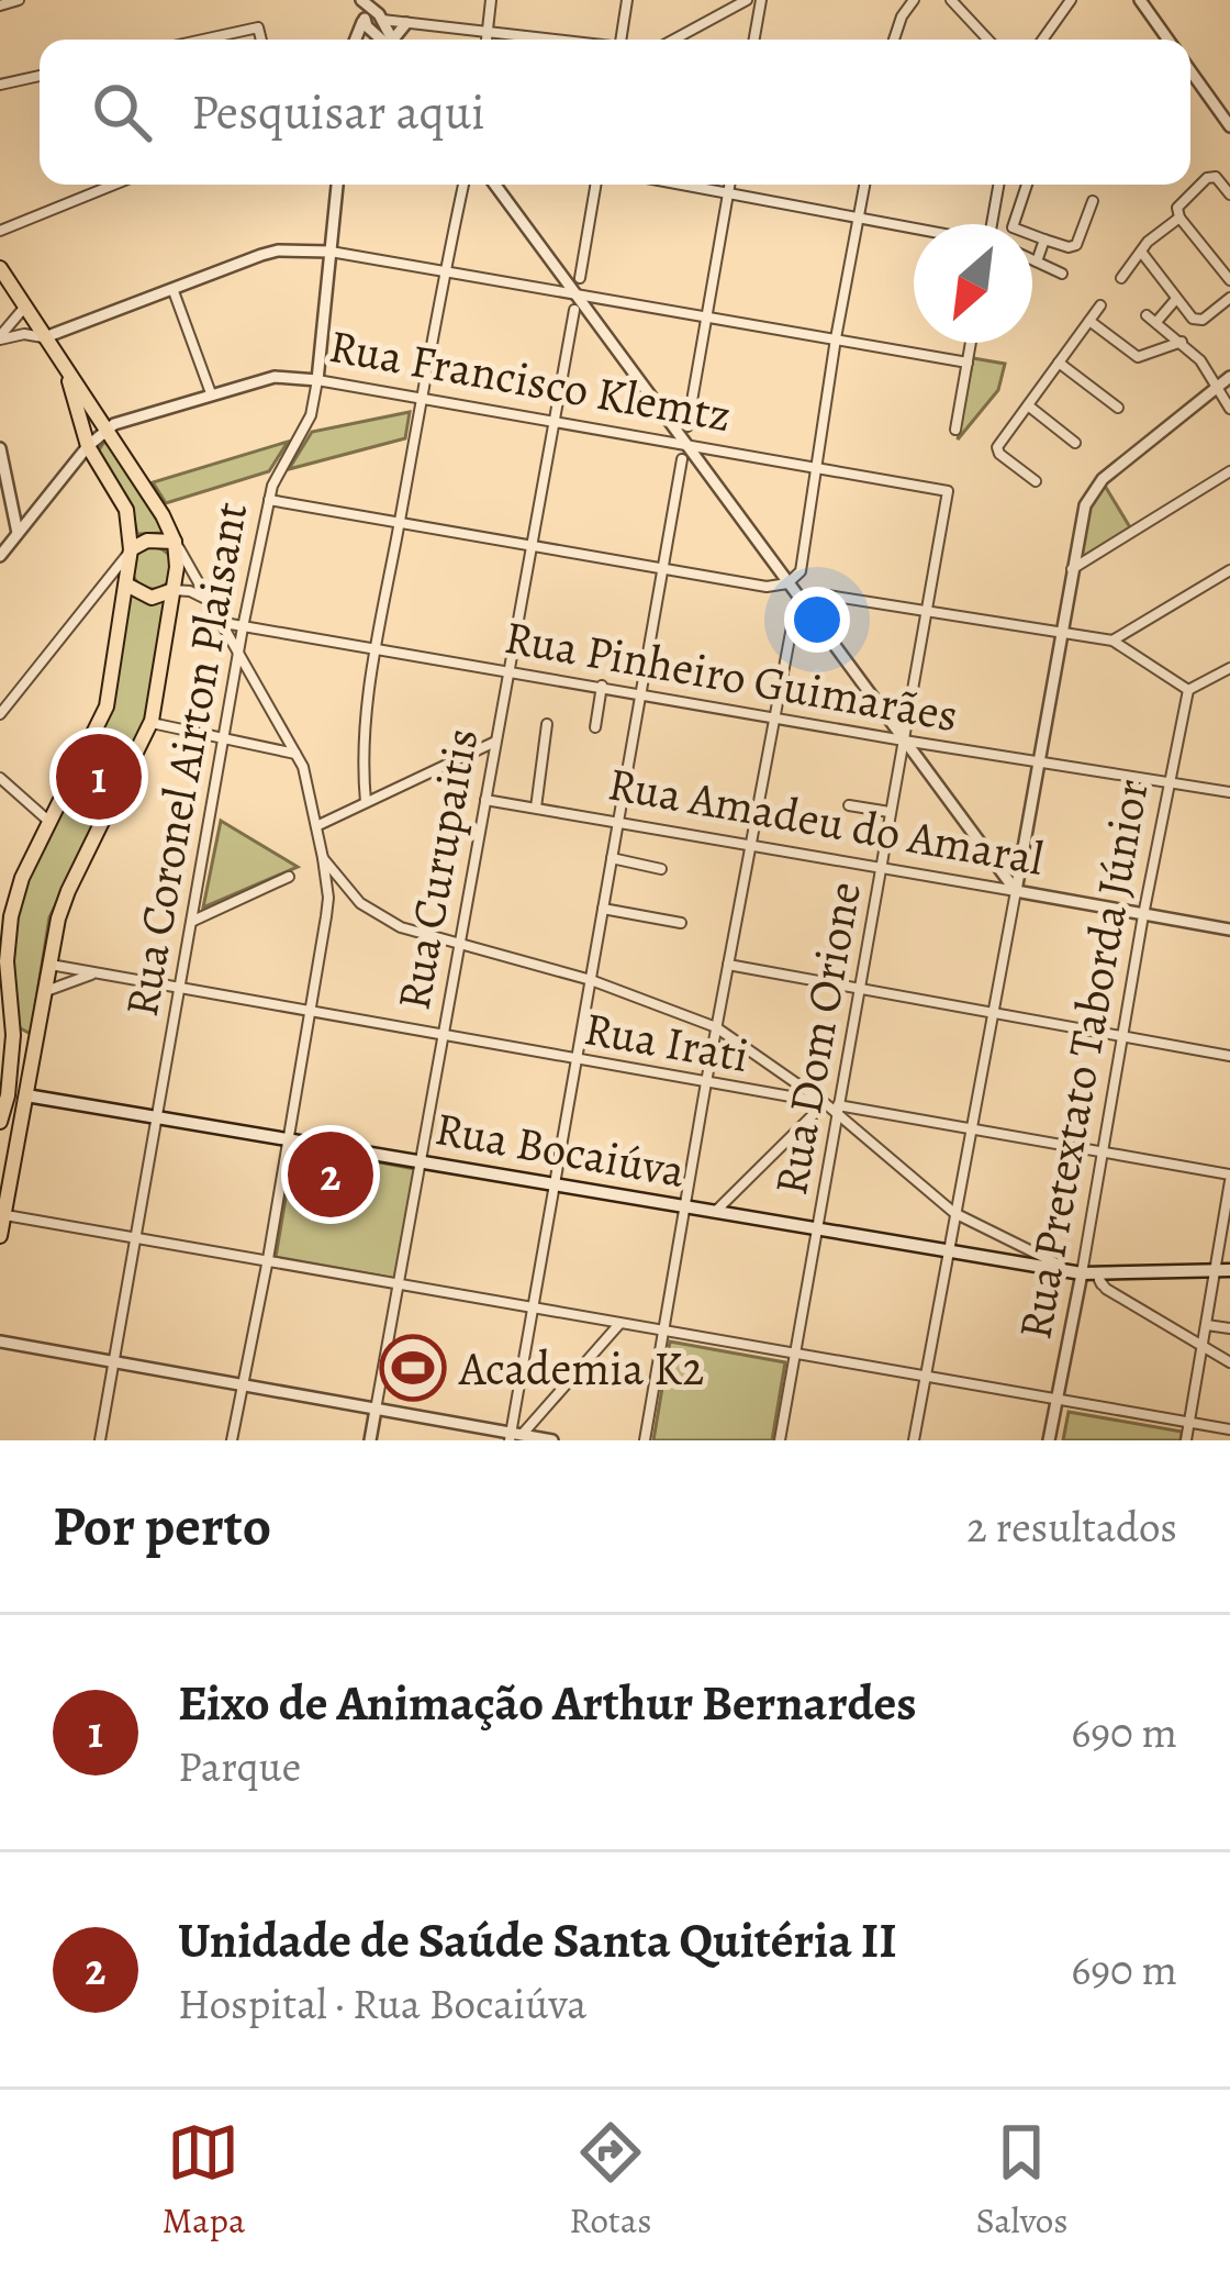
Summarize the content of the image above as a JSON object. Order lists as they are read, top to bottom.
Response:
{
  "streets": {
    "main road": ["Rua Bocaiúva"],
    "street": [
      "Rua Francisco Klemtz",
      "Rua Pinheiro Guimarães",
      "Rua Coronel Airton Plaisant",
      "Rua Amadeu do Amaral",
      "Rua Curupaitis",
      "Rua Dom Orione",
      "Rua Irati",
      "Rua Pretextato Taborda Júnior"
    ]
  },
  "crossings": [
    ["Rua Francisco Klemtz", "Rua Coronel Airton Plaisant"],
    ["Rua Francisco Klemtz", "Rua Curupaitis"],
    ["Rua Francisco Klemtz", "Rua Dom Orione"],
    ["Rua Pinheiro Guimarães", "Rua Coronel Airton Plaisant"],
    ["Rua Pinheiro Guimarães", "Rua Curupaitis"],
    ["Rua Pinheiro Guimarães", "Rua Dom Orione"],
    ["Rua Pinheiro Guimarães", "Rua Pretextato Taborda Júnior"],
    ["Rua Coronel Airton Plaisant", "Rua Irati"],
    ["Rua Coronel Airton Plaisant", "Rua Bocaiúva"],
    ["Rua Amadeu do Amaral", "Rua Curupaitis"],
    ["Rua Amadeu do Amaral", "Rua Dom Orione"],
    ["Rua Amadeu do Amaral", "Rua Pretextato Taborda Júnior"],
    ["Rua Curupaitis", "Rua Irati"],
    ["Rua Curupaitis", "Rua Bocaiúva"],
    ["Rua Dom Orione", "Rua Irati"],
    ["Rua Dom Orione", "Rua Bocaiúva"],
    ["Rua Irati", "Rua Pretextato Taborda Júnior"],
    ["Rua Pretextato Taborda Júnior", "Rua Bocaiúva"]
  ],
  "places": {
    "sports": ["Academia K2"]
  },
  "north": "bottom left",
  "page": {
    "search": "Pesquisar aqui",
    "pins": ["1", "2"],
    "heading": ["Por perto", "2 resultados"],
    "list": [
      {
        "mark": "1",
        "name": "Eixo de Animação Arthur Bernardes",
        "note": "Parque",
        "value": "690 m"
      },
      {
        "mark": "2",
        "name": "Unidade de Saúde Santa Quitéria II",
        "note": "Hospital · Rua Bocaiúva",
        "value": "690 m"
      }
    ],
    "nav": ["Mapa", "Rotas", "Salvos"]
  }
}
